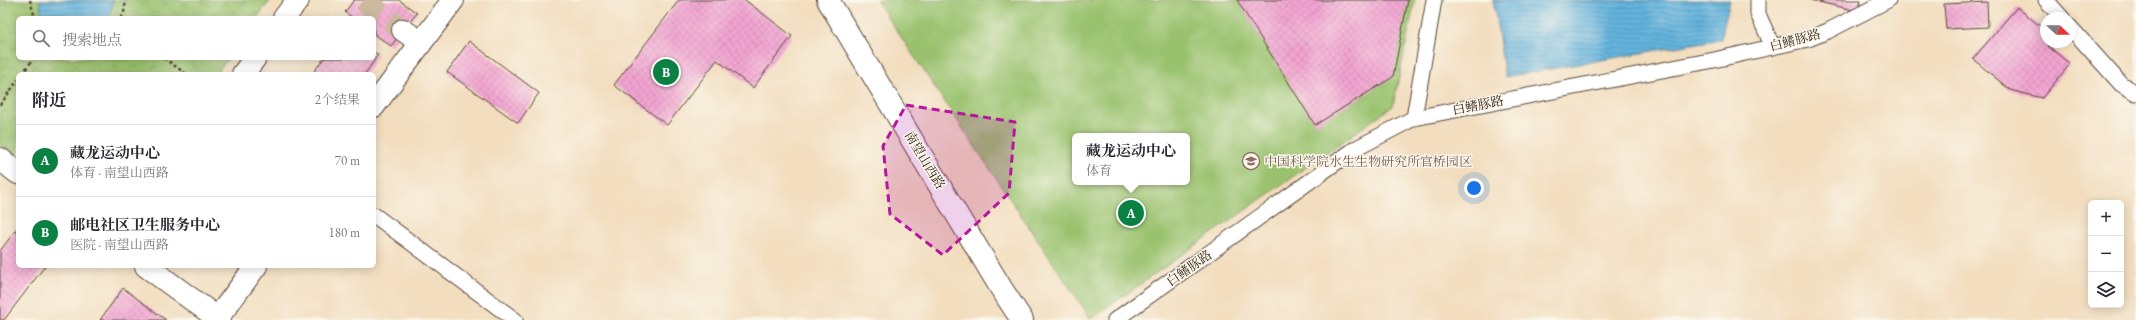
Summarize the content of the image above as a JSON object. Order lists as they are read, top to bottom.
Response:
{
  "streets": {
    "street": ["南望山西路"],
    "lane": ["白鳍豚路"]
  },
  "places": {
    "school or university": ["中国科学院水生生物研究所官桥园区"]
  },
  "north": "right",
  "page": {
    "search": "搜索地点",
    "pins": ["B", "A"],
    "heading": ["附近", "2个结果"],
    "list": [
      {
        "mark": "A",
        "name": "藏龙运动中心",
        "note": "体育 · 南望山西路",
        "value": "70 m"
      },
      {
        "mark": "B",
        "name": "邮电社区卫生服务中心",
        "note": "医院 · 南望山西路",
        "value": "180 m"
      }
    ],
    "popup": ["藏龙运动中心", "体育"],
    "map_buttons": ["+", "−"]
  }
}
